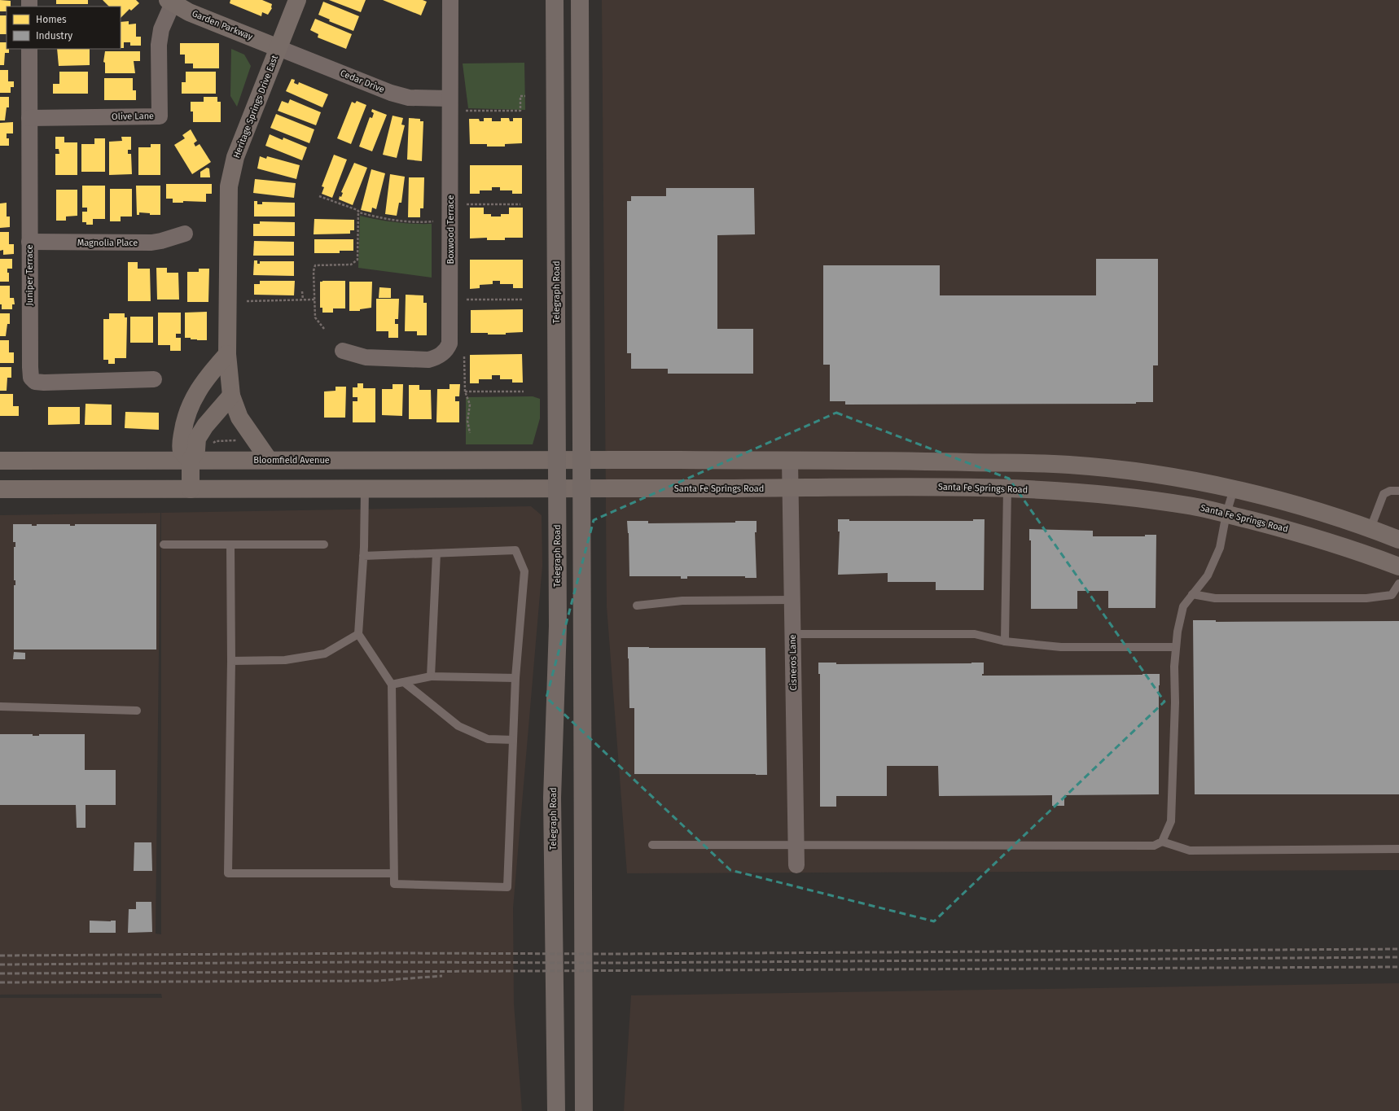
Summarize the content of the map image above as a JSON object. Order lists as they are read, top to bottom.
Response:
{
  "streets": {
    "main road": [
      "Garden Parkway",
      "Heritage Springs Drive East",
      "Telegraph Road",
      "Bloomfield Avenue",
      "Santa Fe Springs Road"
    ],
    "street": [
      "Cedar Drive",
      "Olive Lane",
      "Boxwood Terrace",
      "Magnolia Place",
      "Juniper Terrace",
      "Cisneros Lane"
    ]
  },
  "crossings": [
    ["Garden Parkway", "Cedar Drive"],
    ["Garden Parkway", "Heritage Springs Drive East"],
    ["Garden Parkway", "Olive Lane"],
    ["Cedar Drive", "Heritage Springs Drive East"],
    ["Cedar Drive", "Boxwood Terrace"],
    ["Heritage Springs Drive East", "Bloomfield Avenue"],
    ["Olive Lane", "Juniper Terrace"],
    ["Magnolia Place", "Juniper Terrace"],
    ["Telegraph Road", "Bloomfield Avenue"],
    ["Telegraph Road", "Santa Fe Springs Road"],
    ["Santa Fe Springs Road", "Cisneros Lane"]
  ],
  "legend": ["Homes", "Industry"]
}
